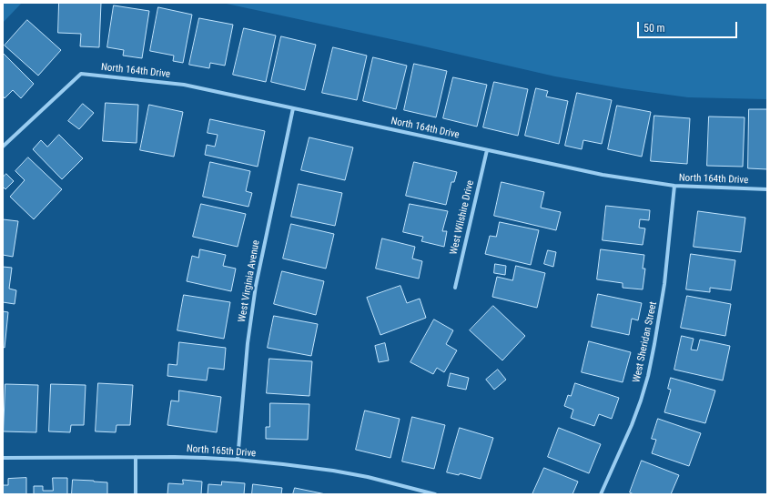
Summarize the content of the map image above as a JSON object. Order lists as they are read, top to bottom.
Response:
{
  "streets": {
    "street": [
      "North 164th Drive",
      "West Wilshire Drive",
      "West Virginia Avenue",
      "West Sheridan Street",
      "North 165th Drive"
    ]
  },
  "crossings": [
    ["North 164th Drive", "West Wilshire Drive"],
    ["North 164th Drive", "West Virginia Avenue"],
    ["North 164th Drive", "West Sheridan Street"],
    ["West Virginia Avenue", "North 165th Drive"]
  ],
  "scale_bar": "50 m"
}
